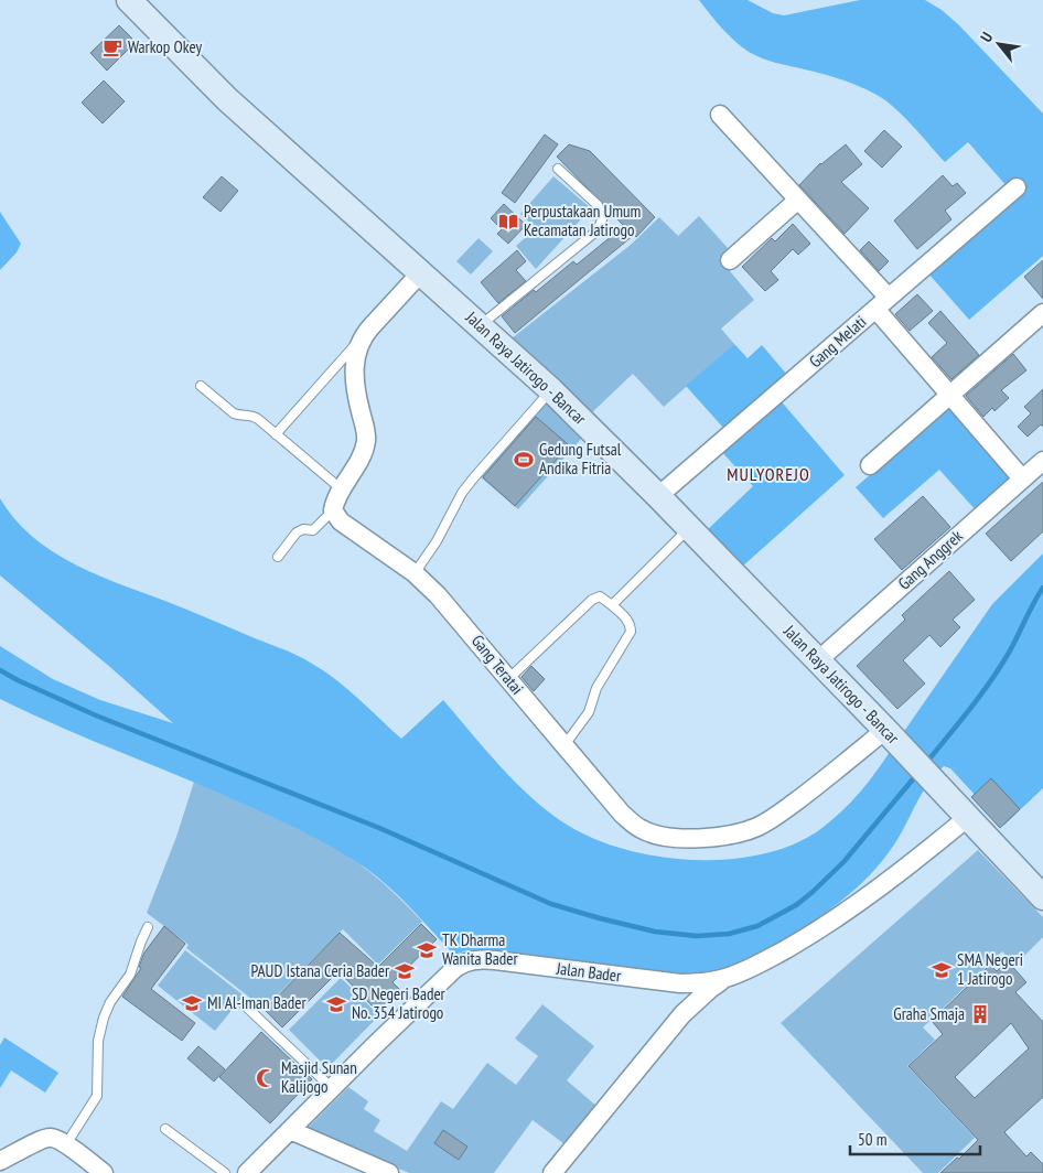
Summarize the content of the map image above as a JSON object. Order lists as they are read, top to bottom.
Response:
{
  "streets": {
    "main road": ["Jalan Raya Jatirogo - Bancar"],
    "street": [
      "Gang Melati",
      "Gang Anggrek",
      "Gang Teratai",
      "Jalan Bader"
    ]
  },
  "crossings": [
    ["Gang Melati", "Jalan Raya Jatirogo - Bancar"],
    ["Jalan Raya Jatirogo - Bancar", "Gang Anggrek"],
    ["Jalan Raya Jatirogo - Bancar", "Gang Teratai"],
    ["Jalan Raya Jatirogo - Bancar", "Jalan Bader"]
  ],
  "districts": ["MULYOREJO"],
  "places": {
    "cafe": ["Warkop Okey"],
    "library": ["Perpustakaan Umum Kecamatan Jatirogo"],
    "sports": ["Gedung Futsal Andika Fitria"],
    "school or university": [
      "TK Dharma Wanita Bader",
      "SMA Negeri 1 Jatirogo",
      "PAUD Istana Ceria Bader",
      "MI Al-Iman Bader",
      "SD Negeri Bader No. 354 Jatirogo"
    ],
    "building": ["Graha Smaja"],
    "mosque": ["Masjid Sunan Kalijogo"]
  },
  "scale_bar": "50 m",
  "north": "top left"
}
